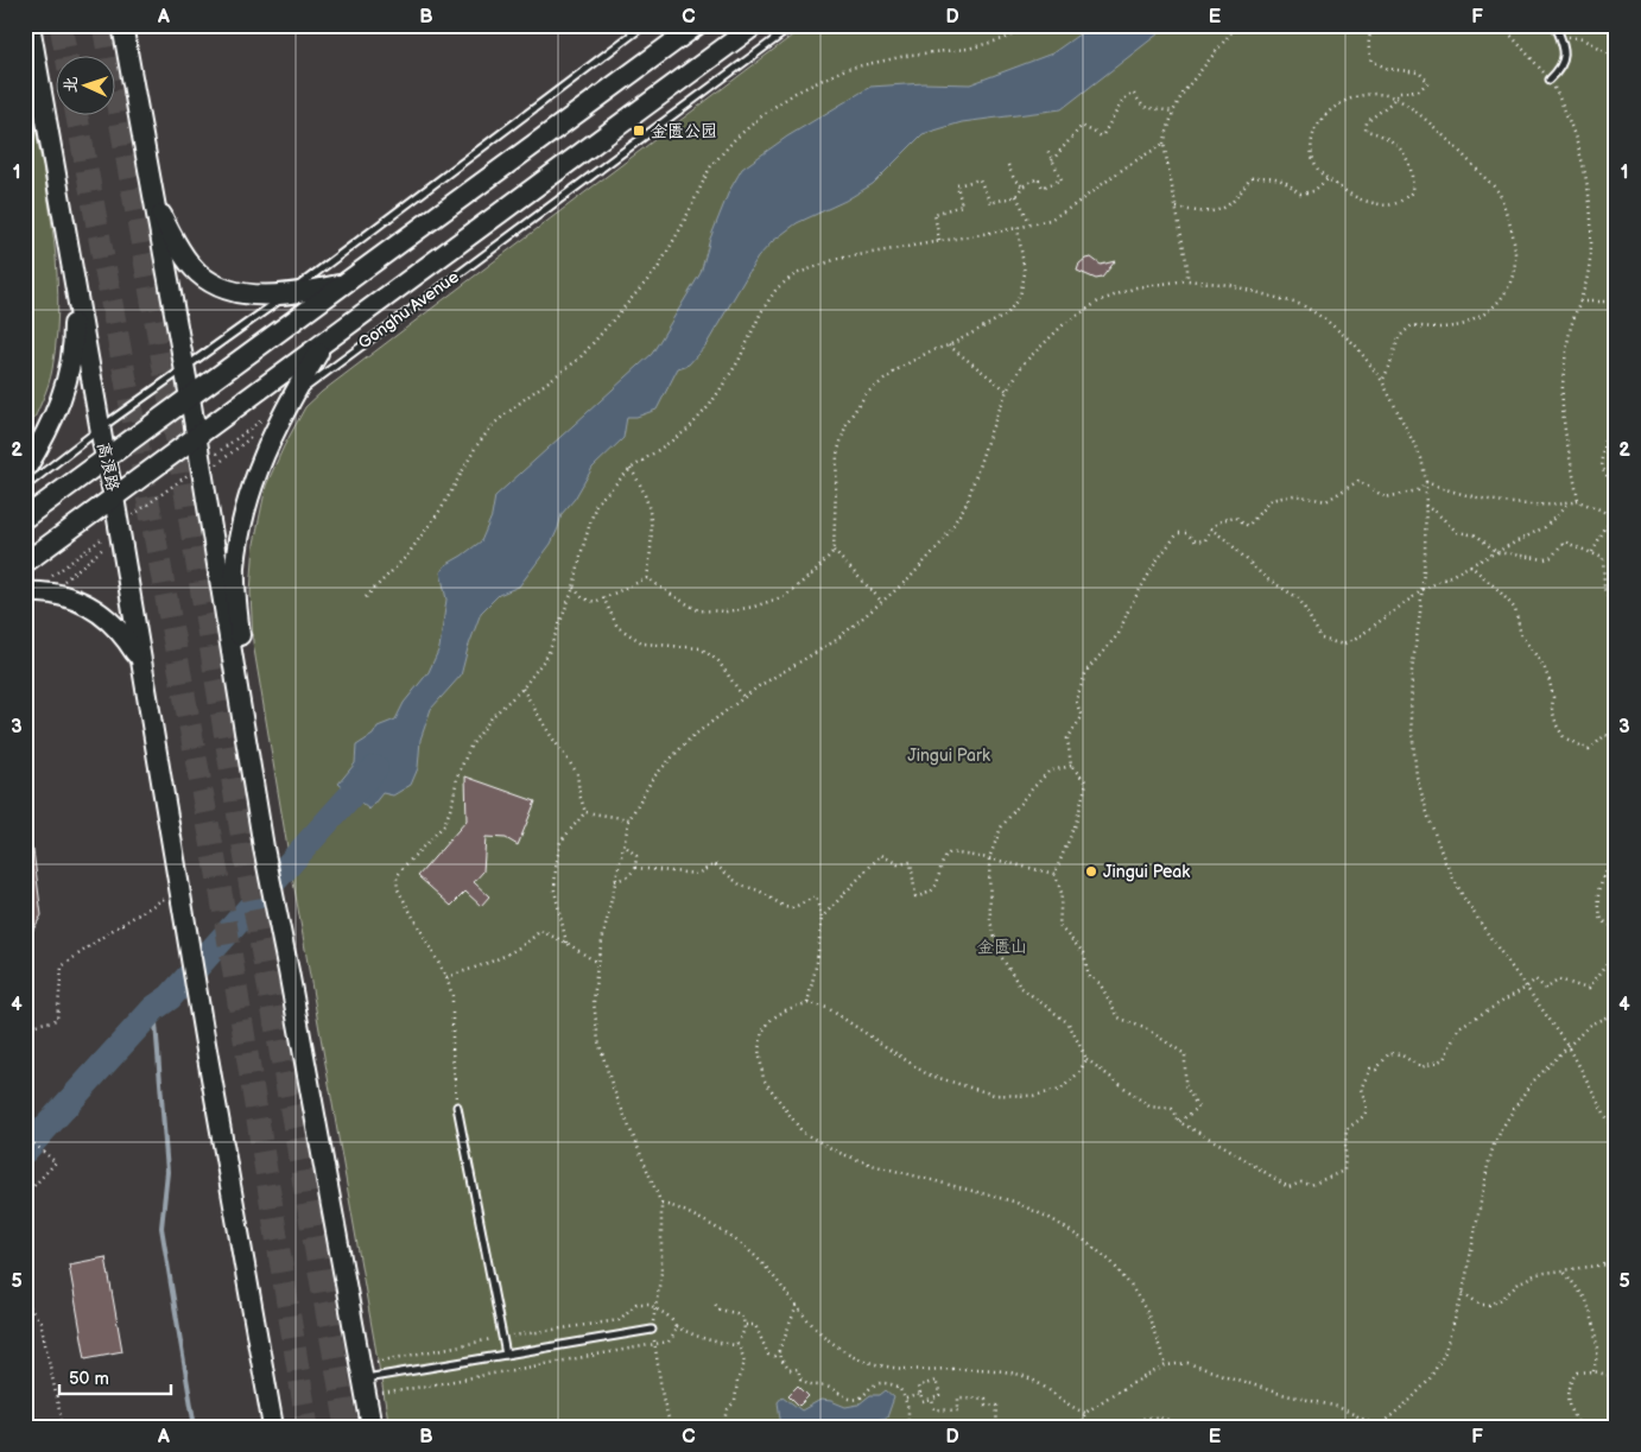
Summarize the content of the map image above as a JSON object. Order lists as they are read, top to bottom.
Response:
{
  "streets": {
    "main road": ["Gonghu Avenue", "高浪路"]
  },
  "crossings": [
    ["Gonghu Avenue", "高浪路"]
  ],
  "parks": ["Jingui Park", "金匮山"],
  "places": {
    "transit": ["金匮公园"],
    "other": ["Jingui Peak"]
  },
  "scale_bar": "50 m",
  "north": "left",
  "grid": {
    "columns": [
      "A",
      "B",
      "C",
      "D",
      "E",
      "F"
    ],
    "rows": [
      "1",
      "2",
      "3",
      "4",
      "5"
    ]
  }
}
